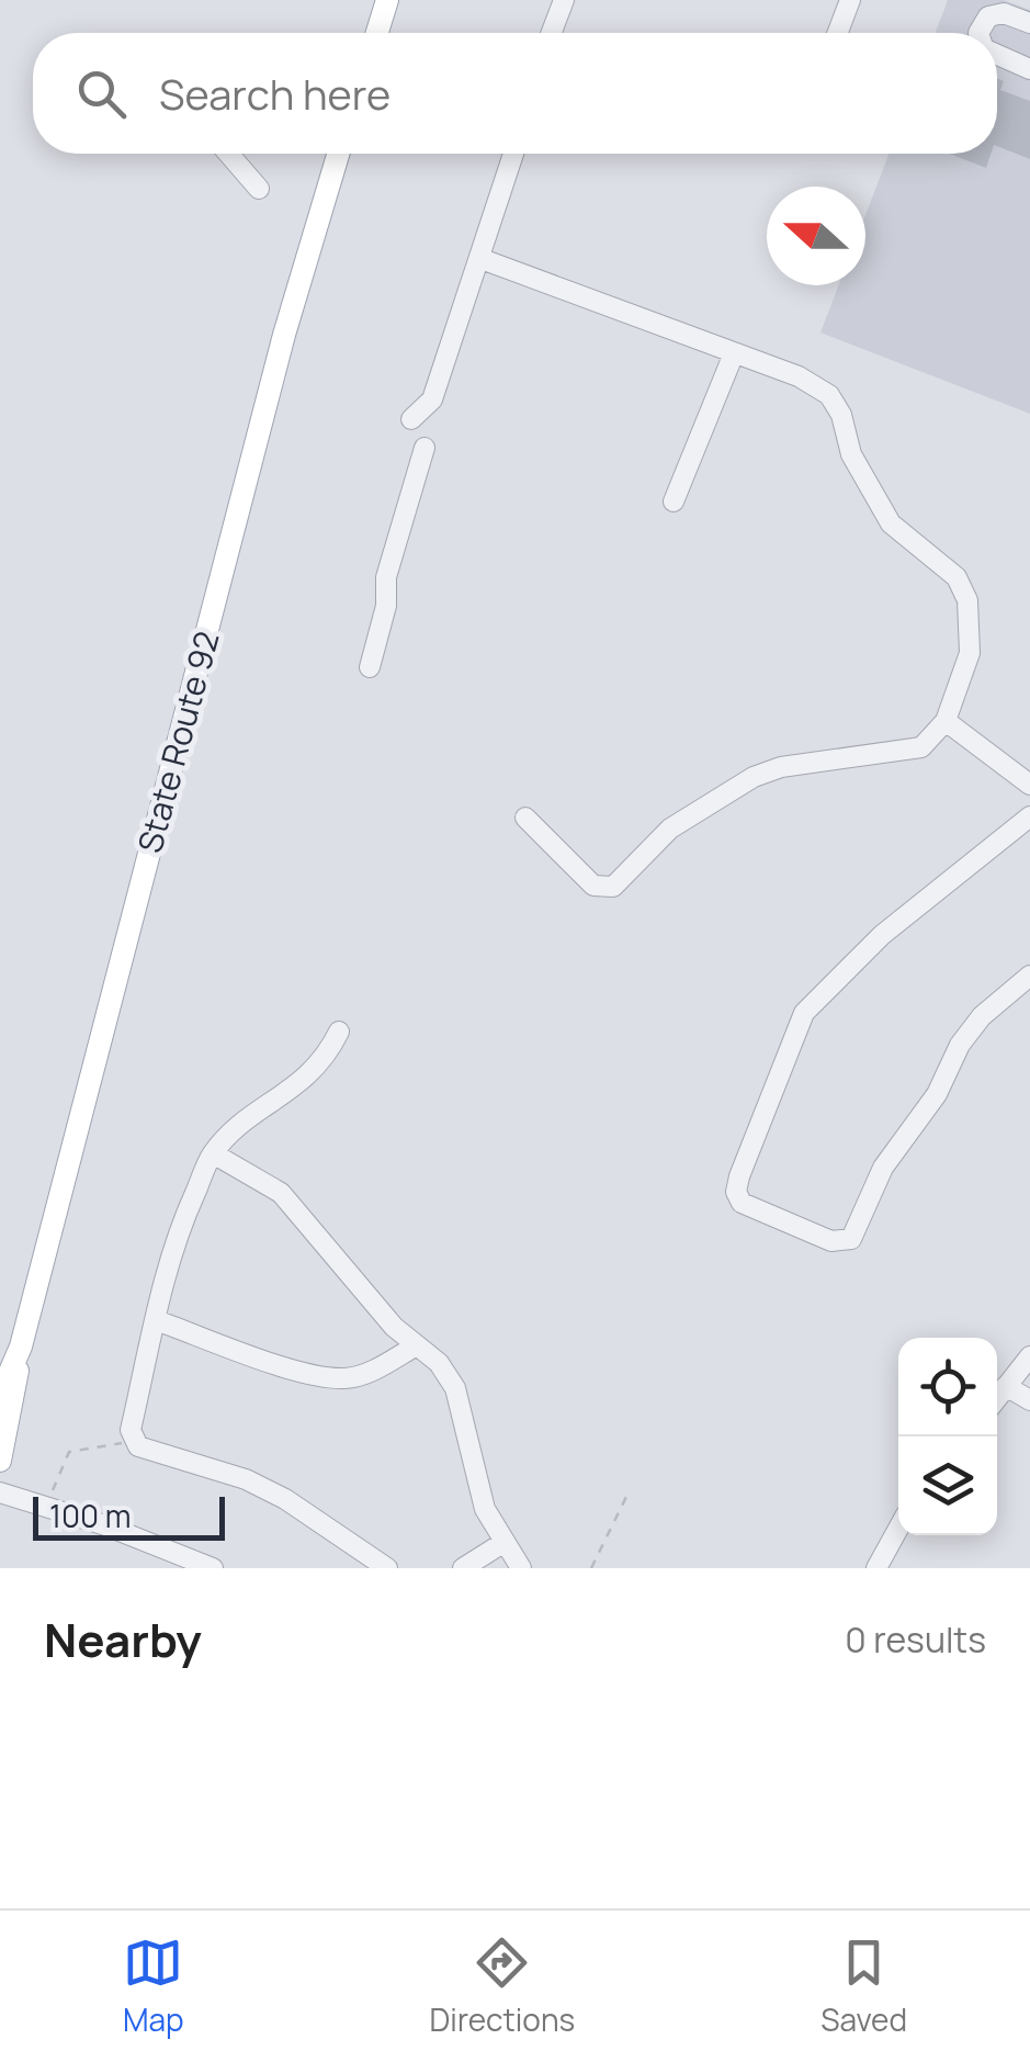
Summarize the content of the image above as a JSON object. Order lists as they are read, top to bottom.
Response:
{
  "streets": {
    "main road": ["State Route 92"]
  },
  "scale_bar": "100 m",
  "north": "left",
  "page": {
    "search": "Search here",
    "scale": "100 m",
    "heading": ["Nearby", "0 results"],
    "nav": ["Map", "Directions", "Saved"]
  }
}
